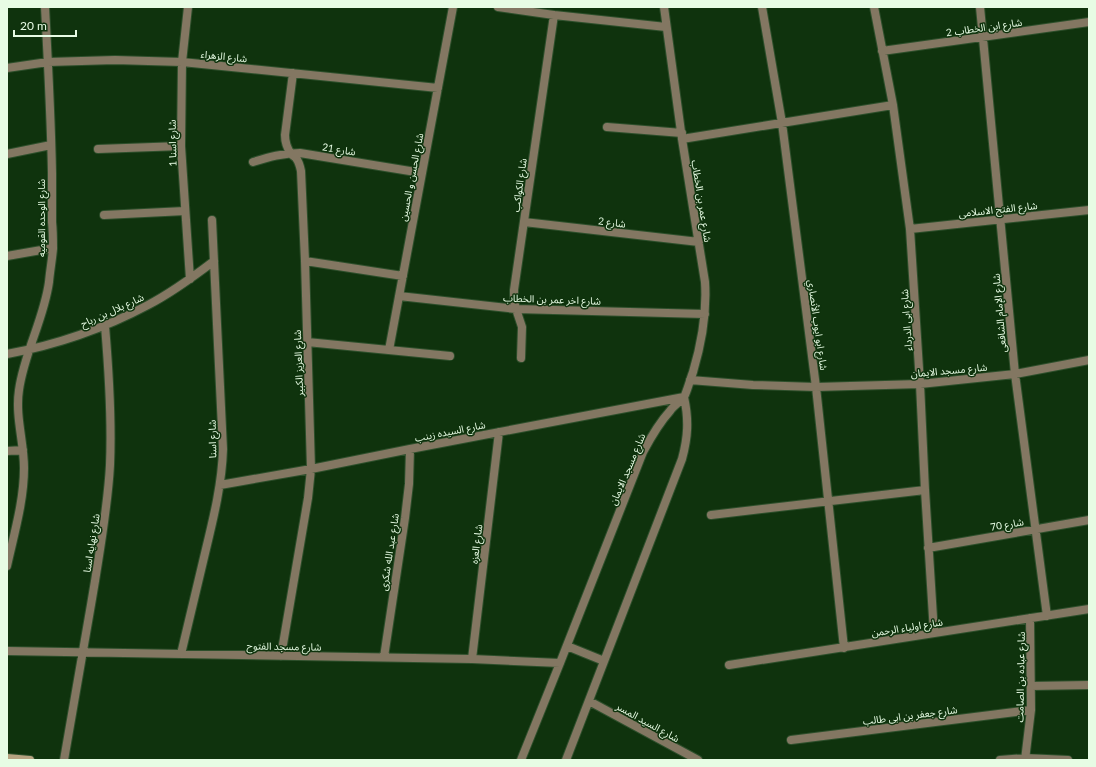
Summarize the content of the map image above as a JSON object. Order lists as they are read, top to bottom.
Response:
{
  "streets": {
    "street": [
      "شارع ابن الخطاب 2",
      "شارع الزهراء",
      "شارع اسنا 1",
      "شارع 21",
      "شارع الحسن و الحسين",
      "شارع الكواكب",
      "شارع عمر بن الخطاب",
      "شارع الفتح الاسلامى",
      "شارع الوحده القوميه",
      "شارع 2",
      "شارع اخر عمر بن الخطاب",
      "شارع بلال بن رباح",
      "شارع الإمام الشافعى",
      "شارع ابى الدرداء",
      "شارع ابو ايوب الأنصاري",
      "شارع العزيز الكبير",
      "شارع مسجد الايمان",
      "شارع السيده زينب",
      "شارع اسنا",
      "شارع 70",
      "شارع نهايه اسنا",
      "شارع العزه",
      "شارع عبد الله شكرى",
      "شارع اولياء الرحمن",
      "شارع مسجد الفتوح",
      "شارع عباده بن الصامت",
      "شارع جعفر بن ابى طالب",
      "شارع السيد المسر"
    ]
  },
  "crossings": [
    ["شارع ابن الخطاب 2", "شارع الإمام الشافعى"],
    ["شارع ابن الخطاب 2", "شارع ابى الدرداء"],
    ["شارع الزهراء", "شارع اسنا 1"],
    ["شارع الزهراء", "شارع الحسن و الحسين"],
    ["شارع الزهراء", "شارع الوحده القوميه"],
    ["شارع الزهراء", "شارع العزيز الكبير"],
    ["شارع اسنا 1", "شارع بلال بن رباح"],
    ["شارع 21", "شارع الحسن و الحسين"],
    ["شارع 21", "شارع العزيز الكبير"],
    ["شارع الحسن و الحسين", "شارع اخر عمر بن الخطاب"],
    ["شارع الكواكب", "شارع 2"],
    ["شارع الكواكب", "شارع اخر عمر بن الخطاب"],
    ["شارع عمر بن الخطاب", "شارع 2"],
    ["شارع عمر بن الخطاب", "شارع اخر عمر بن الخطاب"],
    ["شارع عمر بن الخطاب", "شارع مسجد الايمان"],
    ["شارع عمر بن الخطاب", "شارع السيده زينب"],
    ["شارع الفتح الاسلامى", "شارع الإمام الشافعى"],
    ["شارع الفتح الاسلامى", "شارع ابى الدرداء"],
    ["شارع الوحده القوميه", "شارع بلال بن رباح"],
    ["شارع بلال بن رباح", "شارع اسنا"],
    ["شارع بلال بن رباح", "شارع نهايه اسنا"],
    ["شارع الإمام الشافعى", "شارع مسجد الايمان"],
    ["شارع الإمام الشافعى", "شارع 70"],
    ["شارع الإمام الشافعى", "شارع اولياء الرحمن"],
    ["شارع ابى الدرداء", "شارع مسجد الايمان"],
    ["شارع ابى الدرداء", "شارع 70"],
    ["شارع ابى الدرداء", "شارع اولياء الرحمن"],
    ["شارع ابو ايوب الأنصاري", "شارع مسجد الايمان"],
    ["شارع ابو ايوب الأنصاري", "شارع اولياء الرحمن"],
    ["شارع العزيز الكبير", "شارع السيده زينب"],
    ["شارع العزيز الكبير", "شارع مسجد الفتوح"],
    ["شارع مسجد الايمان", "شارع السيده زينب"],
    ["شارع مسجد الايمان", "شارع مسجد الفتوح"],
    ["شارع السيده زينب", "شارع اسنا"],
    ["شارع السيده زينب", "شارع العزه"],
    ["شارع السيده زينب", "شارع عبد الله شكرى"],
    ["شارع اسنا", "شارع مسجد الفتوح"],
    ["شارع نهايه اسنا", "شارع مسجد الفتوح"],
    ["شارع العزه", "شارع مسجد الفتوح"],
    ["شارع عبد الله شكرى", "شارع مسجد الفتوح"],
    ["شارع اولياء الرحمن", "شارع عباده بن الصامت"],
    ["شارع عباده بن الصامت", "شارع جعفر بن ابى طالب"]
  ],
  "scale_bar": "20 m"
}
